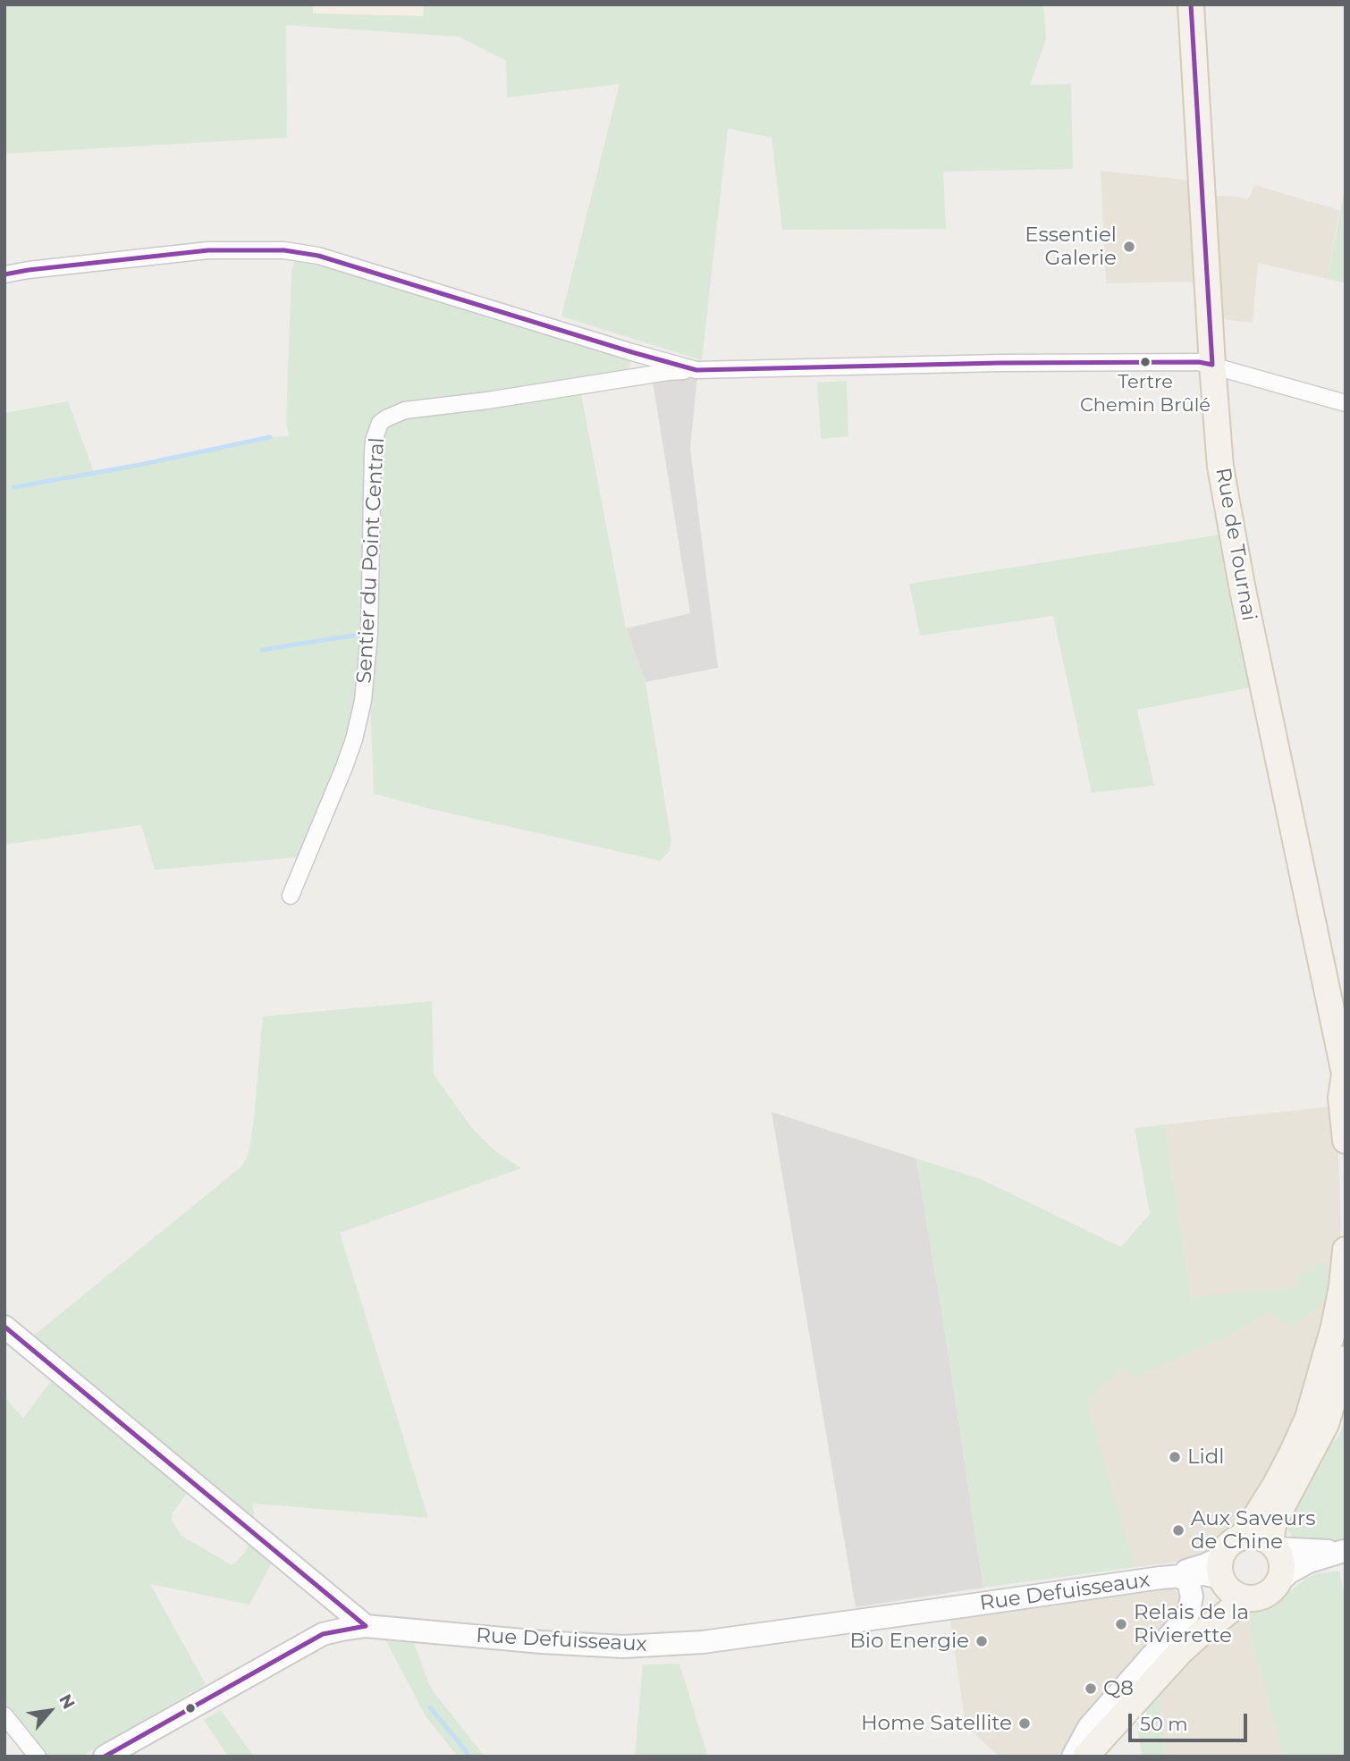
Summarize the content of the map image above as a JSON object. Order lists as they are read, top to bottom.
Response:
{
  "streets": {
    "main road": ["Rue de Tournai"],
    "street": ["Sentier du Point Central", "Rue Defuisseaux"]
  },
  "places": [
    "Essentiel Galerie",
    "Tertre Chemin Brûlé",
    "Lidl",
    "Aux Saveurs de Chine",
    "Relais de la Rivierette",
    "Bio Energie",
    "Q8",
    "Home Satellite"
  ],
  "scale_bar": "50 m",
  "north": "top right"
}
